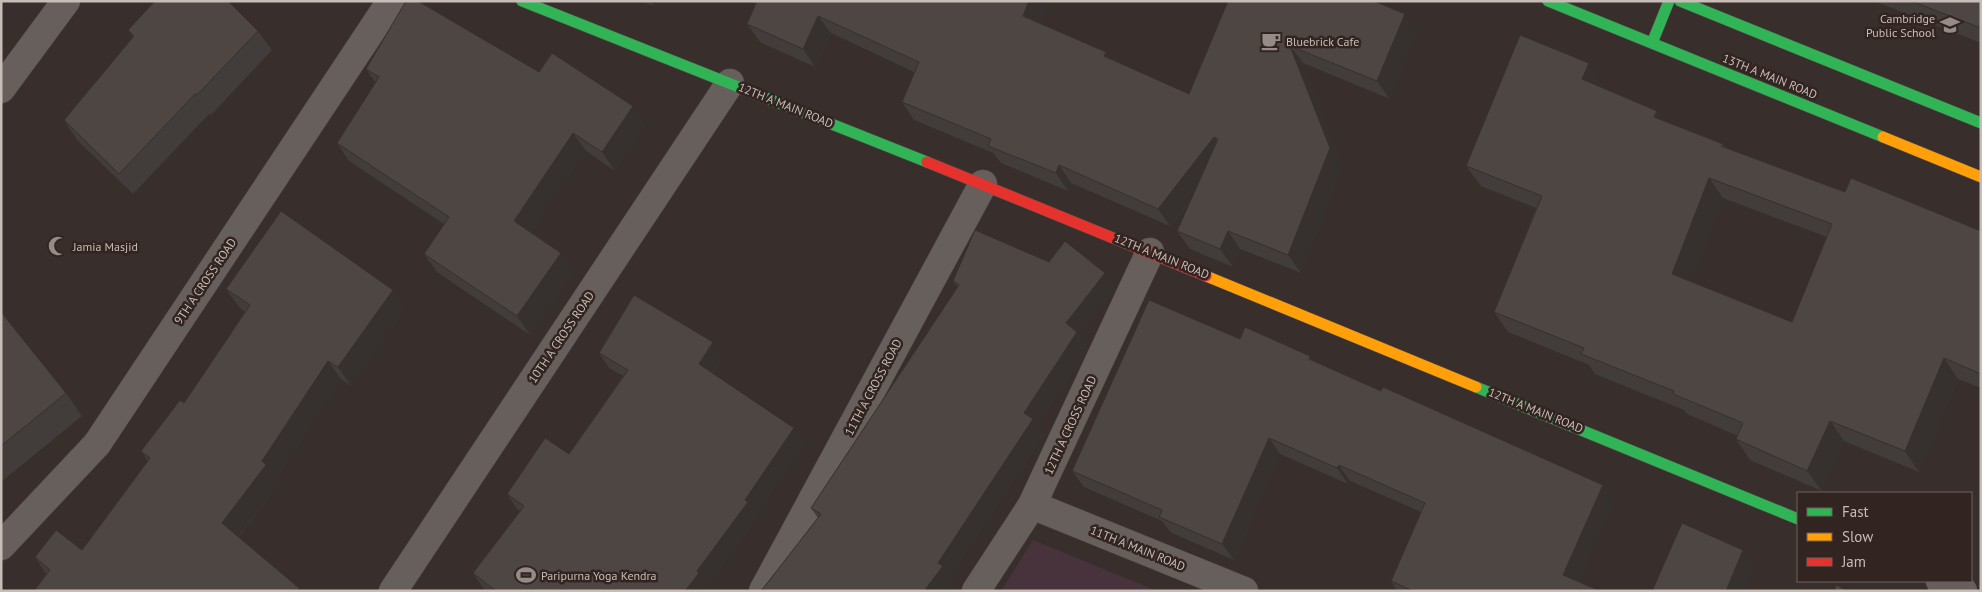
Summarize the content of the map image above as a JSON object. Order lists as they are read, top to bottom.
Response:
{
  "streets": {
    "street": [
      "13TH A MAIN ROAD",
      "12TH A MAIN ROAD",
      "9TH A CROSS ROAD",
      "10TH A CROSS ROAD",
      "11TH A CROSS ROAD",
      "12TH A CROSS ROAD",
      "11TH A MAIN ROAD"
    ]
  },
  "crossings": [
    ["12TH A MAIN ROAD", "10TH A CROSS ROAD"],
    ["12TH A MAIN ROAD", "11TH A CROSS ROAD"],
    ["12TH A MAIN ROAD", "12TH A CROSS ROAD"],
    ["12TH A CROSS ROAD", "11TH A MAIN ROAD"]
  ],
  "places": {
    "school or university": ["Cambridge Public School"],
    "cafe": ["Bluebrick Cafe"],
    "mosque": ["Jamia Masjid"],
    "sports": ["Paripurna Yoga Kendra"]
  },
  "legend": ["Fast", "Slow", "Jam"]
}
